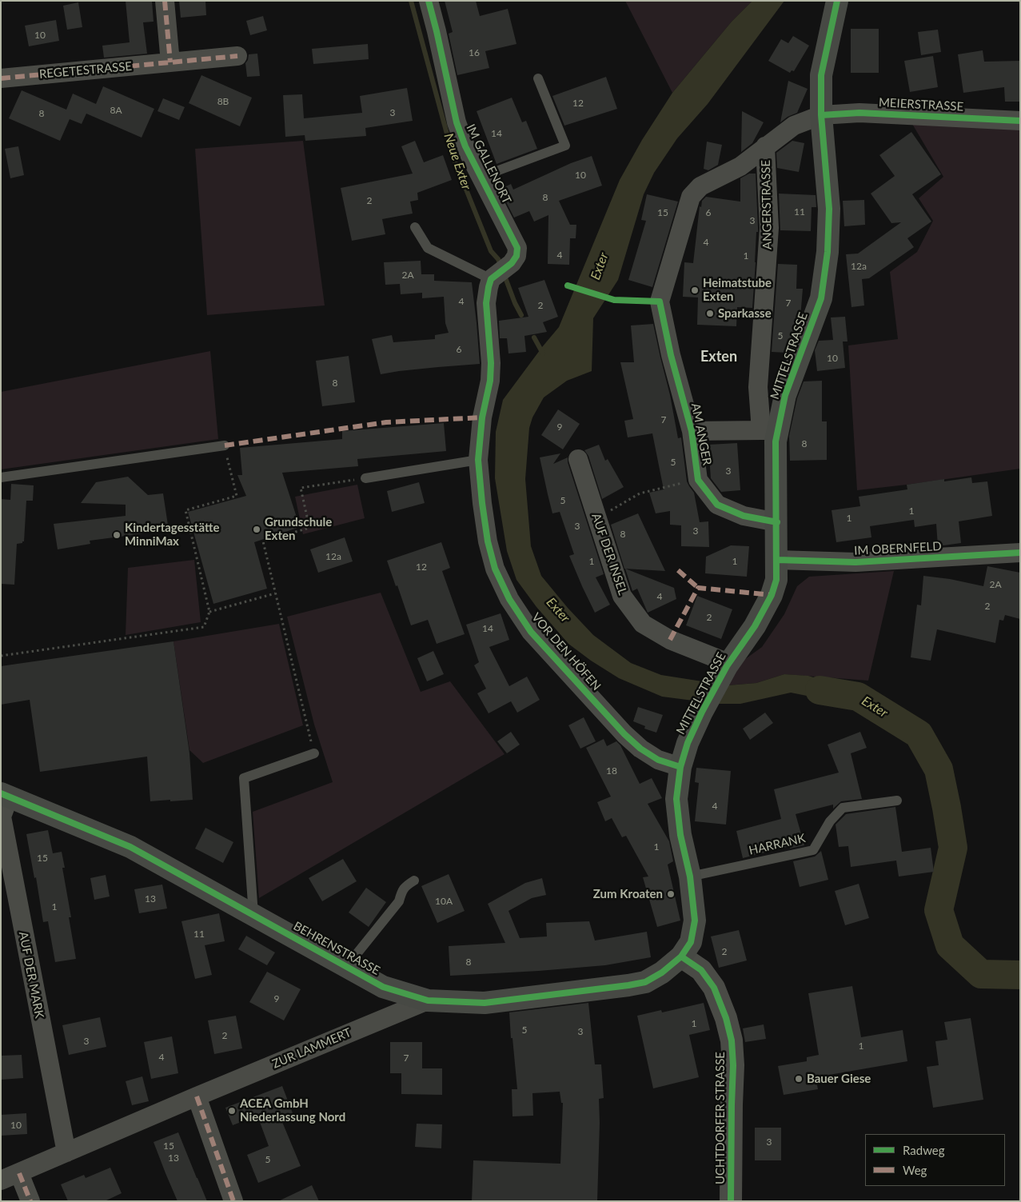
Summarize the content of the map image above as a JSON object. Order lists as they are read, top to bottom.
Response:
{
  "streets": {
    "main road": ["MITTELSTRASSE", "BEHRENSTRASSE"],
    "street": [
      "REGETESTRASSE",
      "MEIERSTRASSE",
      "IM GALLENORT",
      "ANGERSTRASSE",
      "AM ANGER",
      "IM OBERNFELD",
      "AUF DER INSEL",
      "VOR DEN HÖFEN",
      "AUF DER MARK",
      "ZUR LAMMERT",
      "UCHTDORFER STRASSE"
    ],
    "lane": ["HARRANK"]
  },
  "crossings": [
    ["MEIERSTRASSE", "MITTELSTRASSE"],
    ["MEIERSTRASSE", "AM ANGER"],
    ["IM GALLENORT", "VOR DEN HÖFEN"],
    ["ANGERSTRASSE", "MITTELSTRASSE"],
    ["ANGERSTRASSE", "AM ANGER"],
    ["MITTELSTRASSE", "AM ANGER"],
    ["MITTELSTRASSE", "IM OBERNFELD"],
    ["MITTELSTRASSE", "AUF DER INSEL"],
    ["MITTELSTRASSE", "VOR DEN HÖFEN"],
    ["MITTELSTRASSE", "HARRANK"],
    ["MITTELSTRASSE", "BEHRENSTRASSE"],
    ["MITTELSTRASSE", "UCHTDORFER STRASSE"],
    ["BEHRENSTRASSE", "AUF DER MARK"],
    ["BEHRENSTRASSE", "ZUR LAMMERT"],
    ["BEHRENSTRASSE", "UCHTDORFER STRASSE"],
    ["AUF DER MARK", "ZUR LAMMERT"]
  ],
  "districts": ["Exten"],
  "water": ["Neue Exter", "Exter"],
  "places": [
    "Heimatstube Exten",
    "Sparkasse",
    "Grundschule Exten",
    "Kindertagesstätte MinniMax",
    "Zum Kroaten",
    "Bauer Giese",
    "ACEA GmbH Niederlassung Nord"
  ],
  "house_numbers": [
    "10",
    "16",
    "8B",
    "12",
    "8A",
    "3",
    "8",
    "14",
    "10",
    "8",
    "2",
    "11",
    "15",
    "6",
    "3",
    "4",
    "4",
    "1",
    "12a",
    "2A",
    "4",
    "7",
    "2",
    "5",
    "6",
    "10",
    "8",
    "7",
    "9",
    "8",
    "5",
    "3",
    "5",
    "1",
    "1",
    "3",
    "3",
    "8",
    "12a",
    "1",
    "1",
    "12",
    "2A",
    "4",
    "2",
    "2",
    "14",
    "18",
    "4",
    "1",
    "15",
    "13",
    "10A",
    "1",
    "11",
    "2",
    "8",
    "9",
    "1",
    "5",
    "3",
    "2",
    "3",
    "1",
    "4",
    "7",
    "10",
    "3",
    "15",
    "13",
    "5"
  ],
  "legend": ["Radweg", "Weg"]
}
